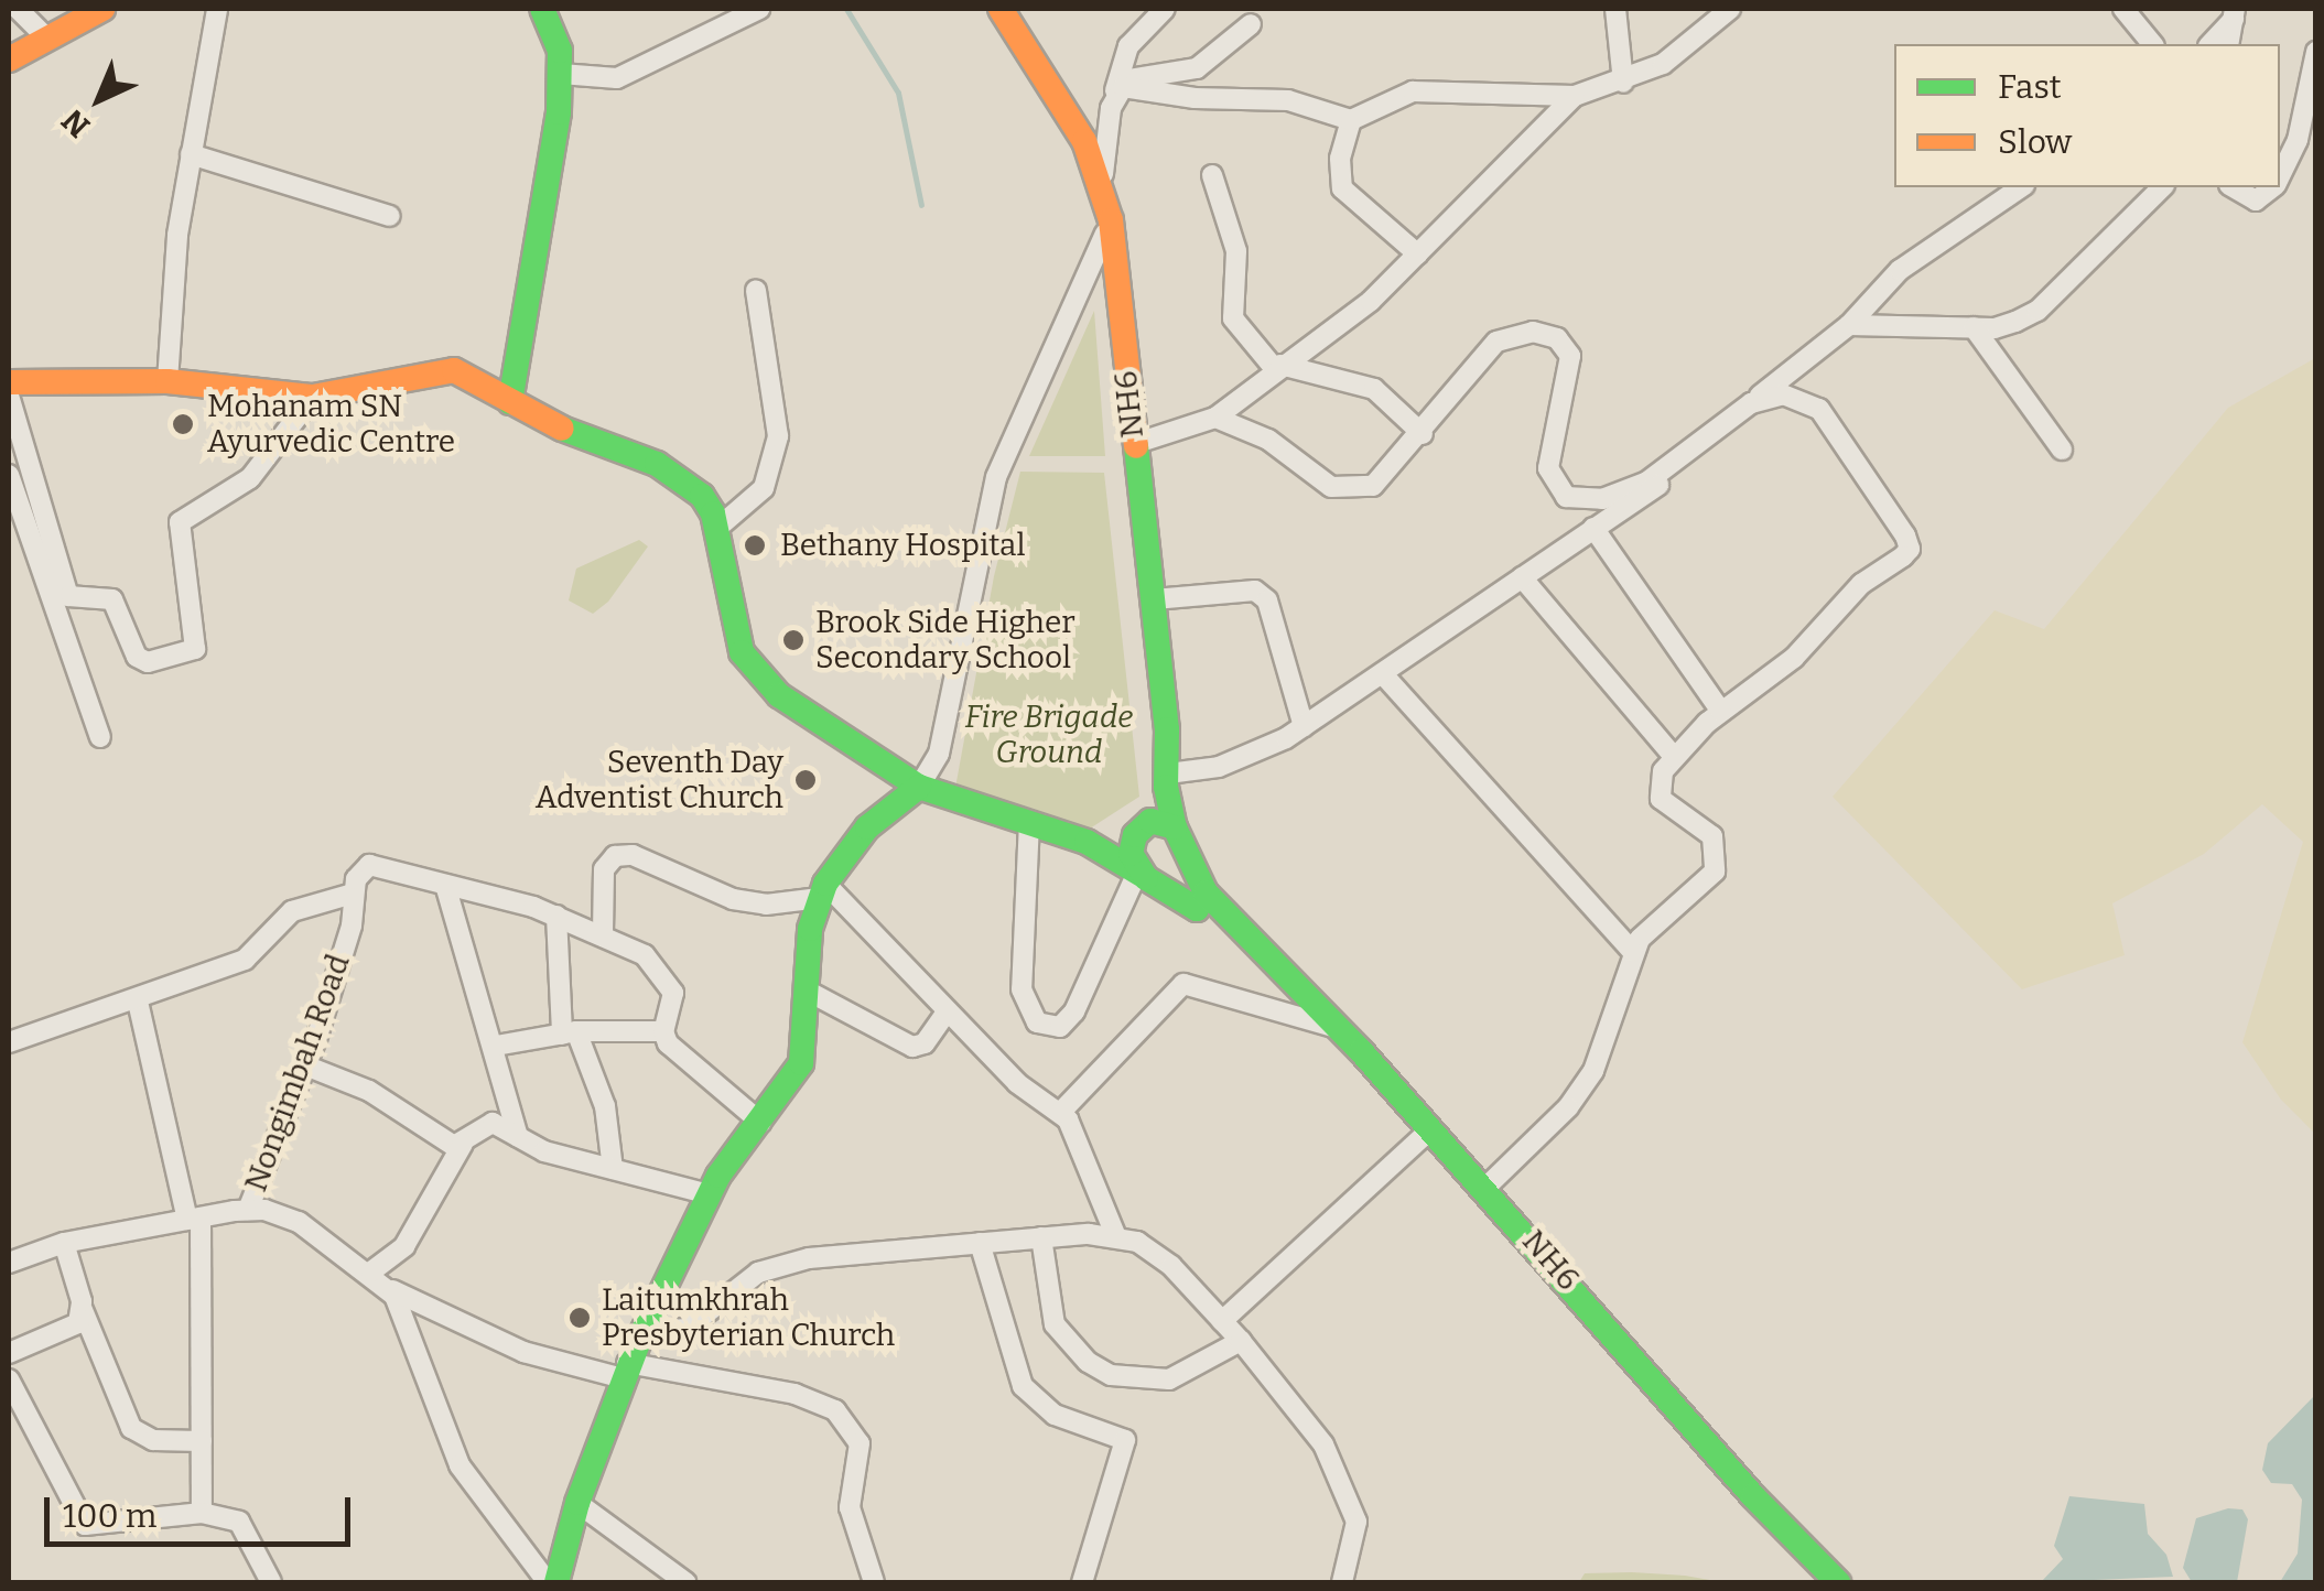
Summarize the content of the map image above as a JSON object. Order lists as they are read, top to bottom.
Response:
{
  "streets": {
    "main road": ["NH6"],
    "street": ["Nongimbah Road"]
  },
  "parks": ["Fire Brigade Ground"],
  "places": [
    "Mohanam SN Ayurvedic Centre",
    "Bethany Hospital",
    "Brook Side Higher Secondary School",
    "Seventh Day Adventist Church",
    "Laitumkhrah Presbyterian Church"
  ],
  "legend": ["Fast", "Slow"],
  "scale_bar": "100 m",
  "north": "bottom left"
}
